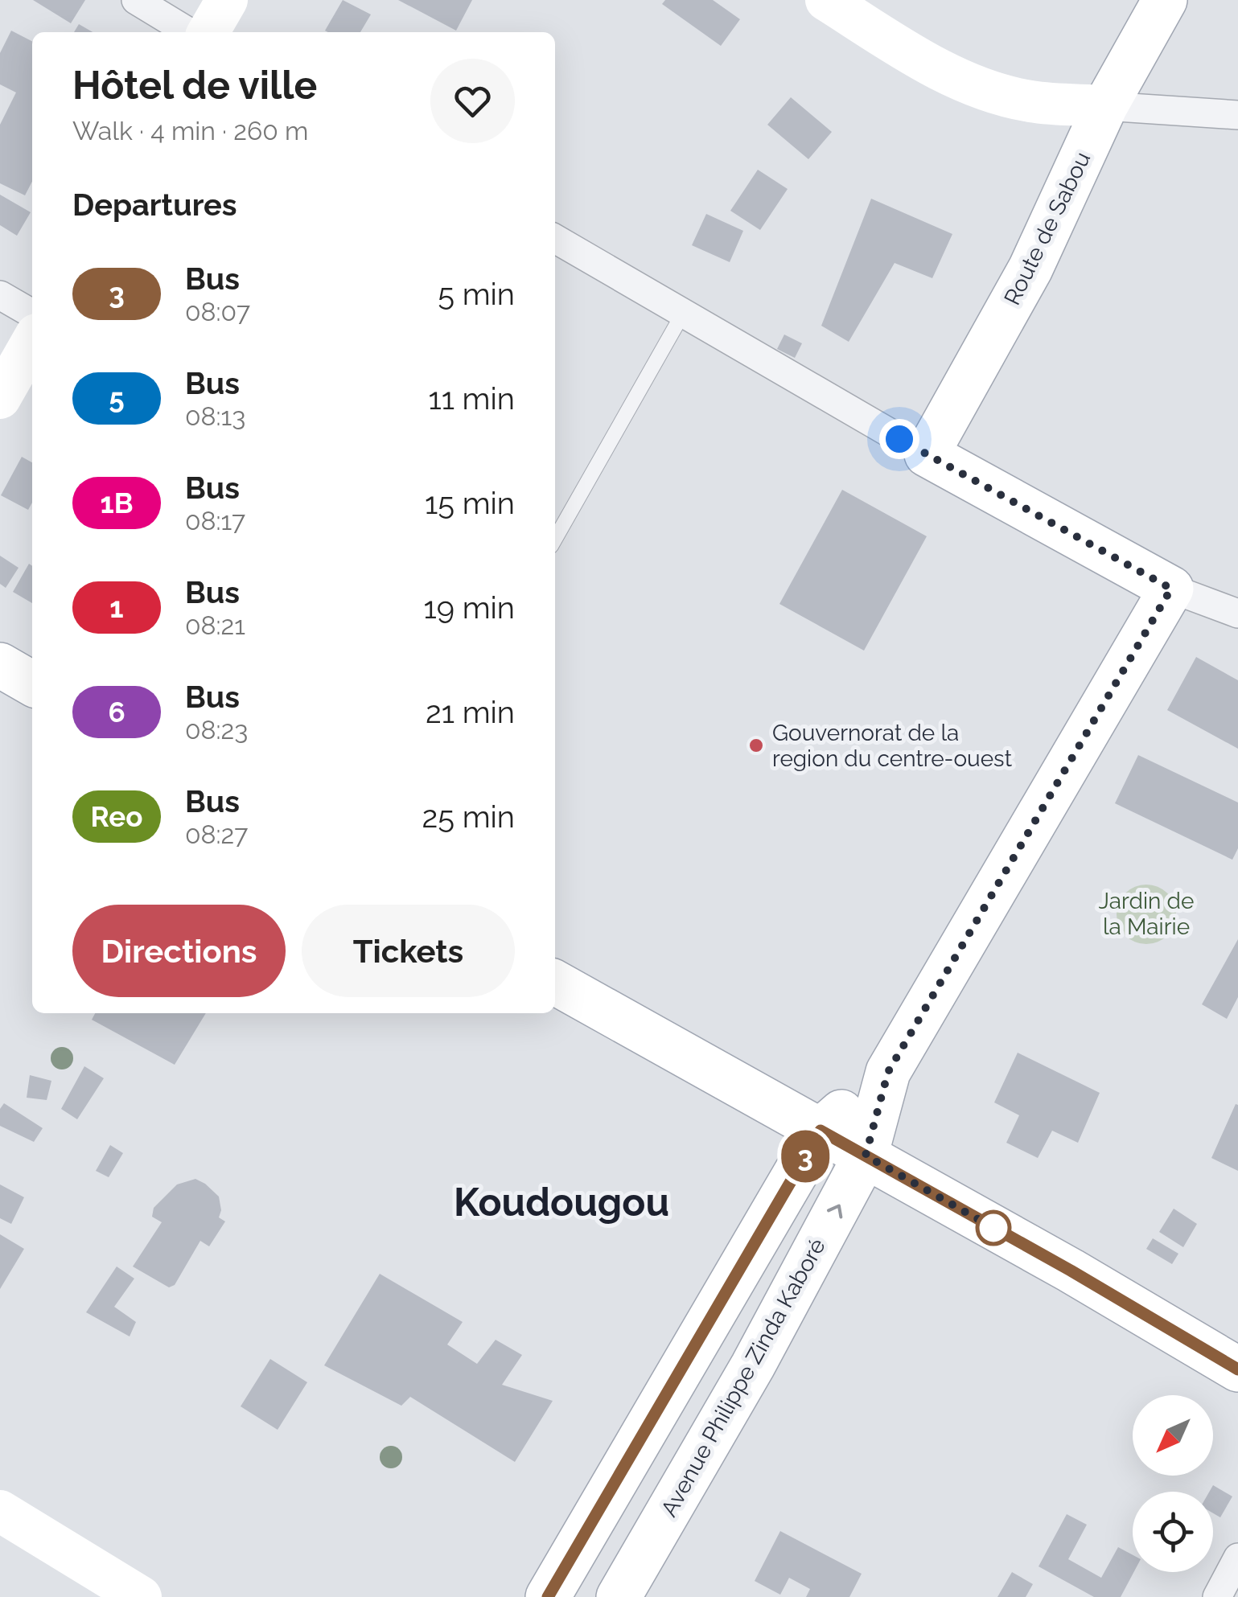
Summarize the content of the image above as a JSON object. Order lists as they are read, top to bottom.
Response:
{
  "streets": {
    "main road": ["Route de Sabou", "Avenue Philippe Zinda Kaboré"]
  },
  "districts": ["Koudougou"],
  "parks": ["Jardin de la Mairie"],
  "places": ["Gouvernorat de la region du centre-ouest"],
  "lines": ["bus line 3"],
  "north": "bottom left",
  "page": {
    "on_map": "3",
    "heading": [
      ["Hôtel de ville", "Walk · 4 min · 260 m"],
      "Departures"
    ],
    "list": [
      {
        "mark": "3",
        "name": "Bus",
        "note": "08:07",
        "value": "5 min"
      },
      {
        "mark": "5",
        "name": "Bus",
        "note": "08:13",
        "value": "11 min"
      },
      {
        "mark": "1B",
        "name": "Bus",
        "note": "08:17",
        "value": "15 min"
      },
      {
        "mark": "1",
        "name": "Bus",
        "note": "08:21",
        "value": "19 min"
      },
      {
        "mark": "6",
        "name": "Bus",
        "note": "08:23",
        "value": "21 min"
      },
      {
        "mark": "Reo",
        "name": "Bus",
        "note": "08:27",
        "value": "25 min"
      }
    ],
    "buttons": ["Directions", "Tickets"]
  }
}
